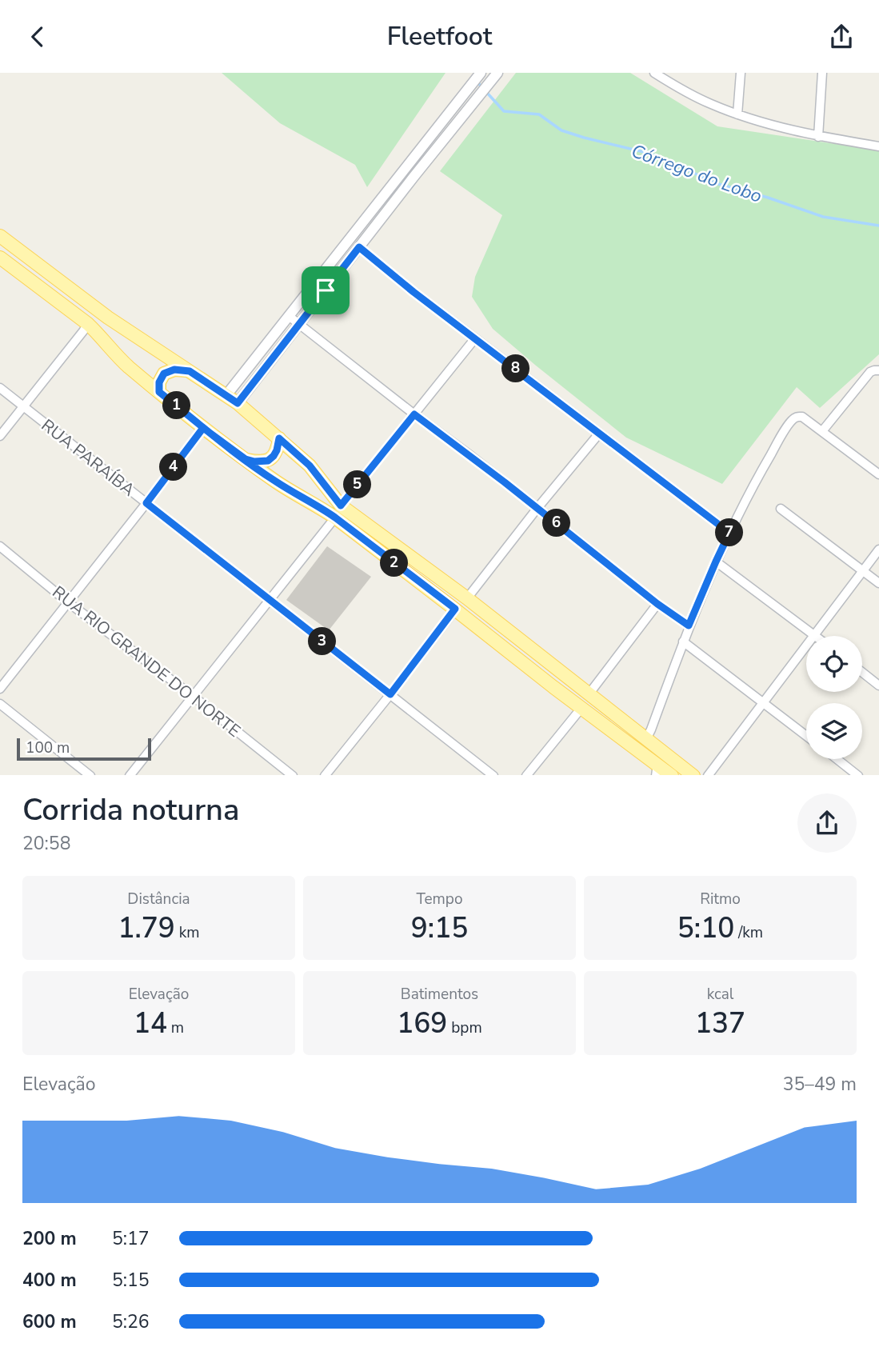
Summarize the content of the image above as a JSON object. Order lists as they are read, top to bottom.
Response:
{
  "streets": {
    "street": ["RUA PARAÍBA", "RUA RIO GRANDE DO NORTE"]
  },
  "water": ["Córrego do Lobo"],
  "scale_bar": "100 m",
  "page": {
    "header": "Fleetfoot",
    "pins": [
      "8",
      "1",
      "4",
      "5",
      "6",
      "7",
      "2",
      "3"
    ],
    "scale": "100 m",
    "heading": ["Corrida noturna", "20:58"],
    "stats": [
      ["Distância", "1.79 km"],
      ["Tempo", "9:15"],
      ["Ritmo", "5:10 /km"],
      ["Elevação", "14 m"],
      ["Batimentos", "169 bpm"],
      ["kcal", "137"]
    ],
    "chart": ["Elevação", "35–49 m"],
    "list": [
      {
        "name": "200 m",
        "note": "5:17"
      },
      {
        "name": "400 m",
        "note": "5:15"
      },
      {
        "name": "600 m",
        "note": "5:26"
      }
    ]
  }
}
